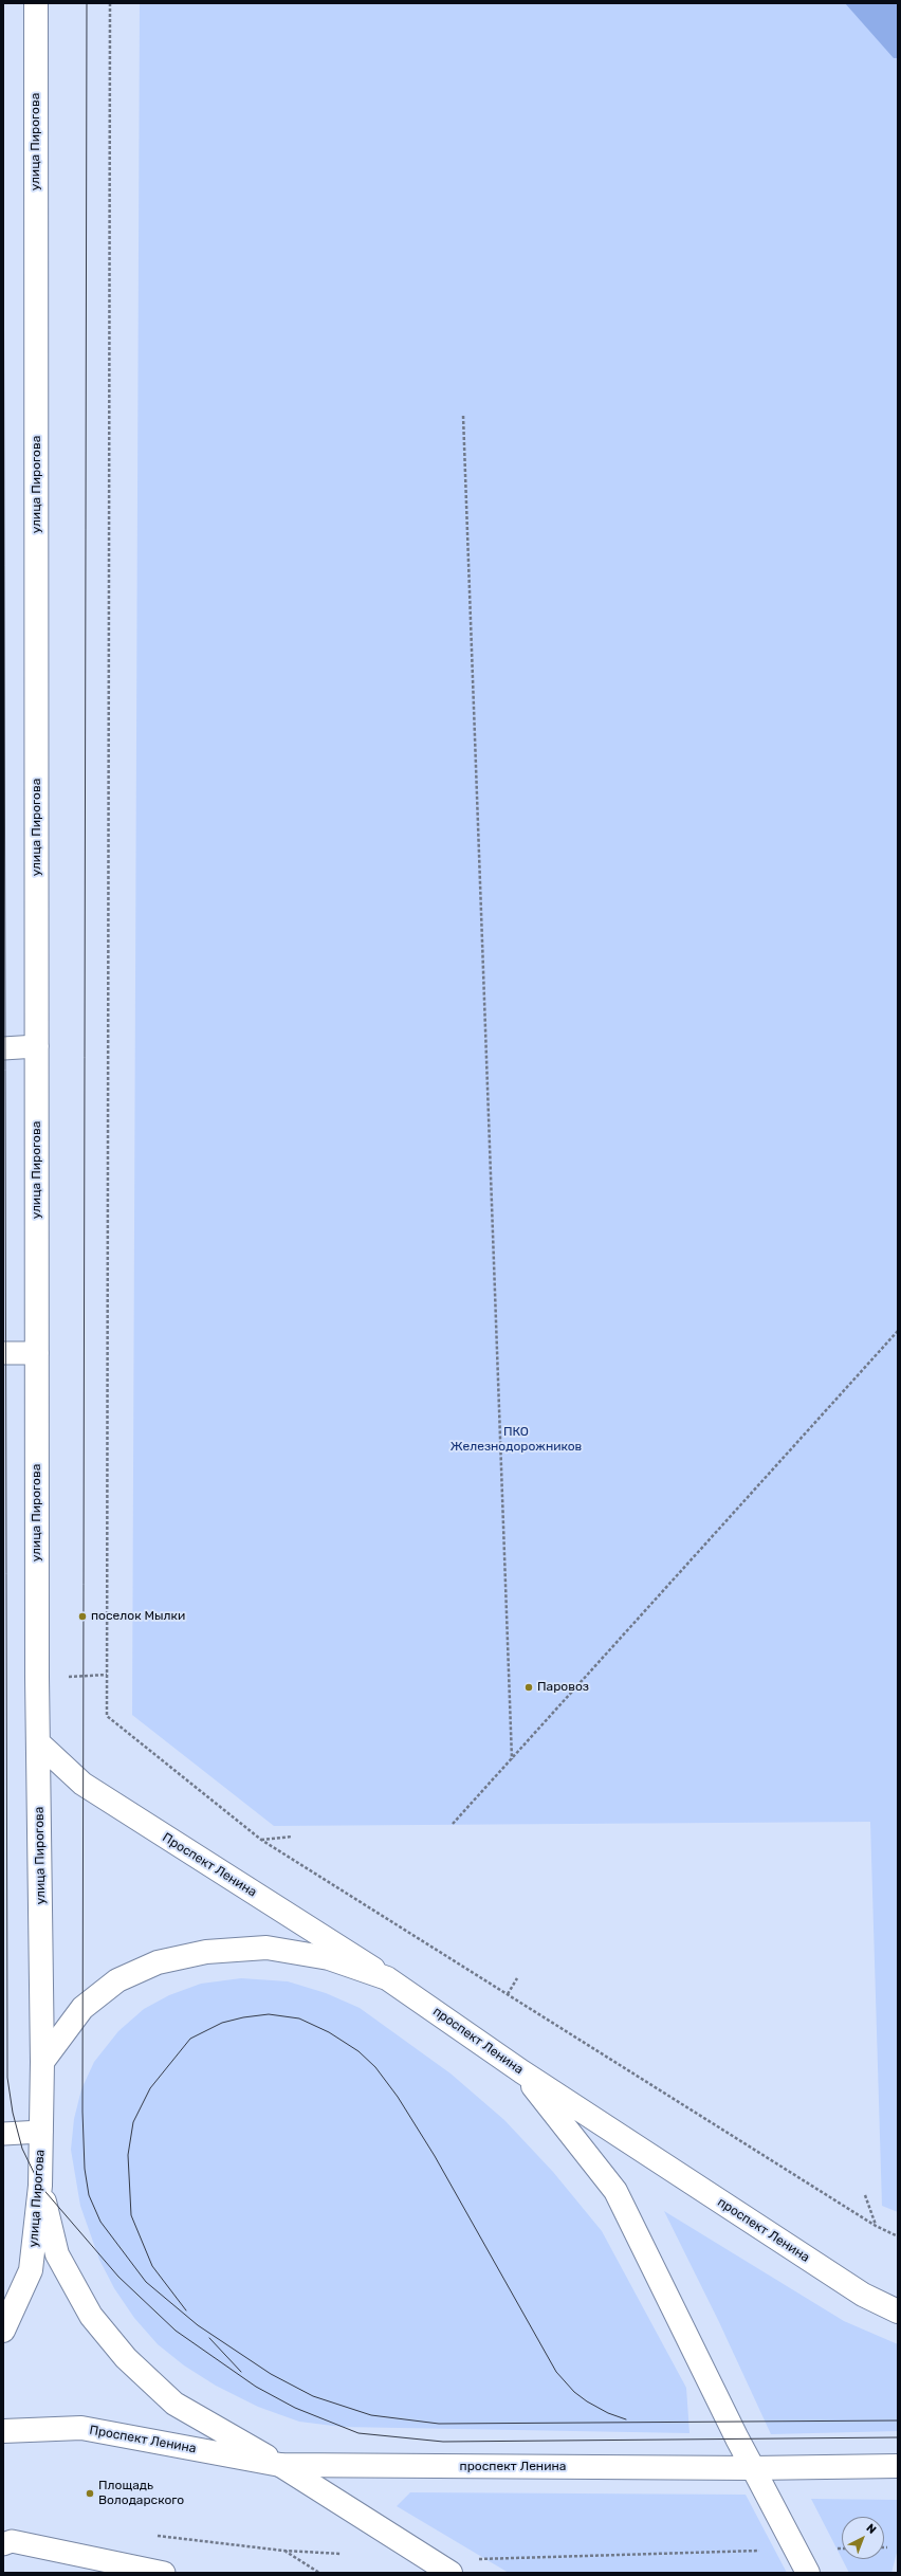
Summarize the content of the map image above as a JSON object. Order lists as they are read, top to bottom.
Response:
{
  "streets": {
    "main road": ["улица Пирогова", "Проспект Ленина", "проспект Ленина"]
  },
  "crossings": [
    ["улица Пирогова", "Проспект Ленина"],
    ["улица Пирогова", "проспект Ленина"],
    ["Проспект Ленина", "проспект Ленина"]
  ],
  "parks": ["ПКО Железнодорожников"],
  "places": ["поселок Мылки", "Паровоз", "Площадь Володарского"],
  "north": "top right"
}
